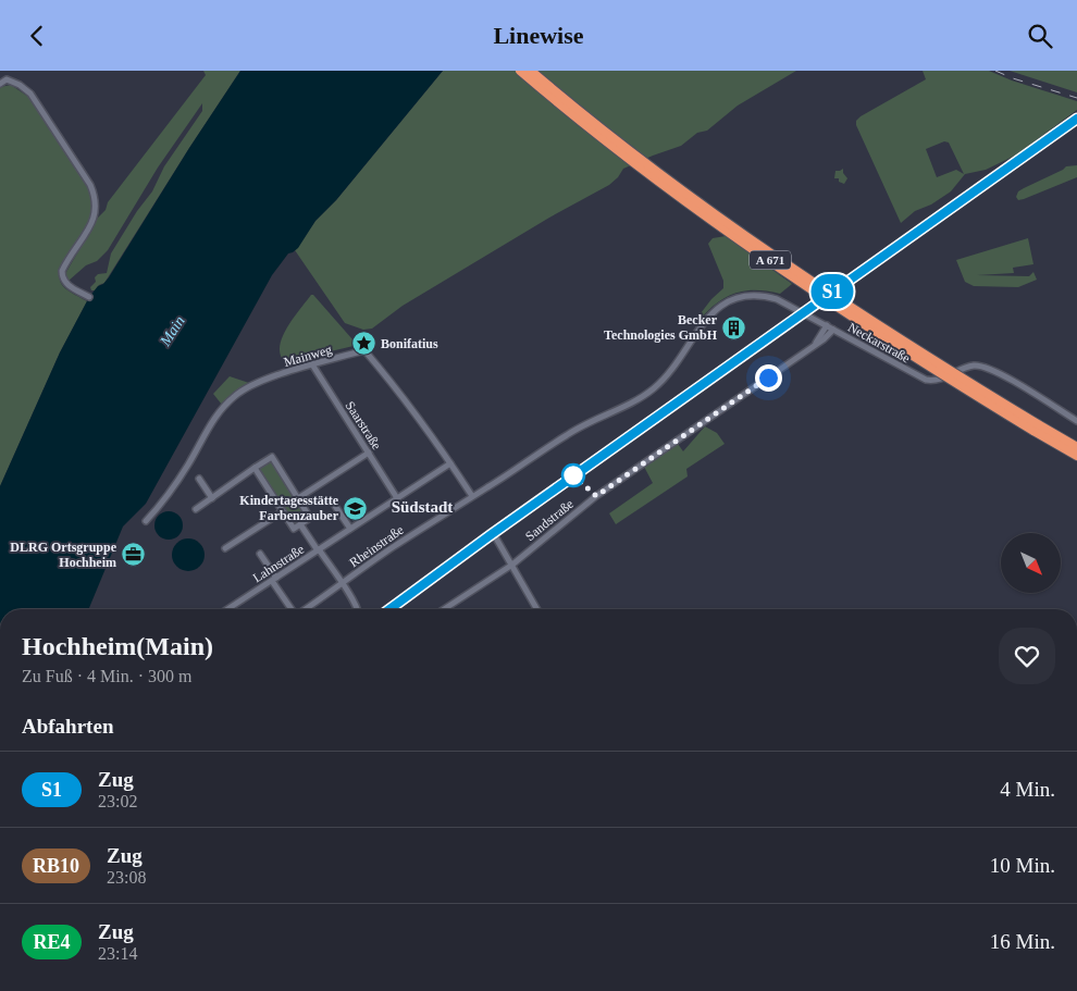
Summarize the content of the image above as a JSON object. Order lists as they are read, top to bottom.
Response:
{
  "streets": {
    "highway": ["A 671"],
    "street": [
      "Neckarstraße",
      "Mainweg",
      "Saarstraße",
      "Sandstraße",
      "Rheinstraße",
      "Lahnstraße"
    ]
  },
  "crossings": [
    ["Neckarstraße", "Mainweg"],
    ["Neckarstraße", "Sandstraße"],
    ["Neckarstraße", "Rheinstraße"],
    ["Mainweg", "Saarstraße"],
    ["Mainweg", "Rheinstraße"],
    ["Mainweg", "Lahnstraße"],
    ["Saarstraße", "Lahnstraße"]
  ],
  "districts": ["Südstadt"],
  "water": ["Main"],
  "places": {
    "building": ["Becker Technologies GmbH"],
    "place": ["Bonifatius"],
    "school or university": ["Kindertagesstätte Farbenzauber"],
    "office": ["DLRG Ortsgruppe Hochheim"]
  },
  "north": "bottom right",
  "page": {
    "header": "Linewise",
    "on_map": "S1",
    "heading": [
      ["Hochheim(Main)", "Zu Fuß · 4 Min. · 300 m"],
      "Abfahrten"
    ],
    "list": [
      {
        "mark": "S1",
        "name": "Zug",
        "note": "23:02",
        "value": "4 Min."
      },
      {
        "mark": "RB10",
        "name": "Zug",
        "note": "23:08",
        "value": "10 Min."
      },
      {
        "mark": "RE4",
        "name": "Zug",
        "note": "23:14",
        "value": "16 Min."
      }
    ]
  }
}
